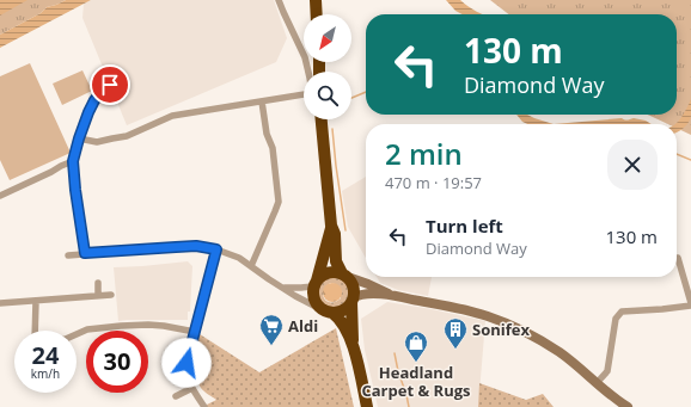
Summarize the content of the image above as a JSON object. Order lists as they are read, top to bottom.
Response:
{
  "places": {
    "supermarket": ["Aldi"],
    "building": ["Sonifex"],
    "shop": ["Headland Carpet & Rugs"]
  },
  "north": "bottom left",
  "page": {
    "turn": ["130 m", "Diamond Way"],
    "heading": ["2 min", "470 m · 19:57"],
    "list": [
      {
        "name": "Turn left",
        "note": "Diamond Way",
        "value": "130 m"
      }
    ],
    "speed": "24 km/h",
    "limit": "30"
  }
}
